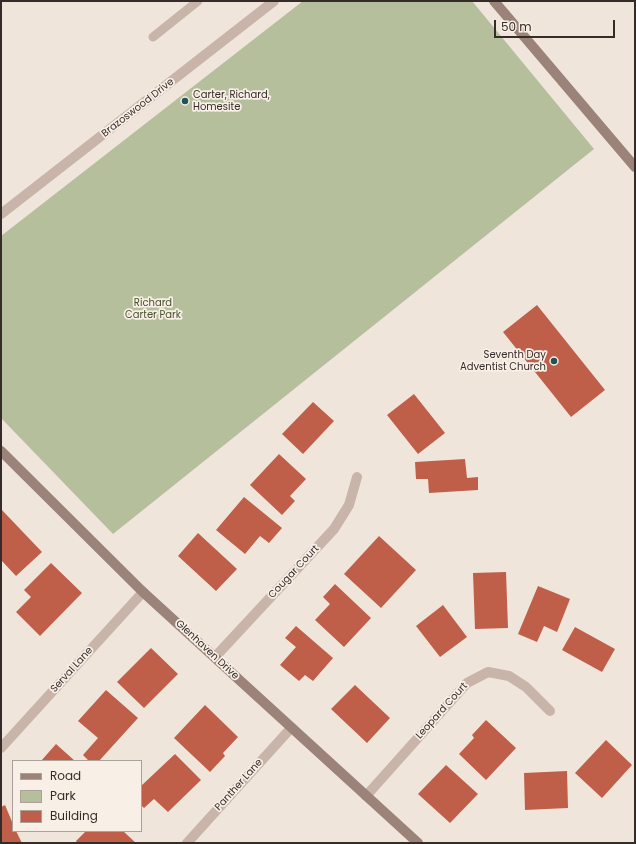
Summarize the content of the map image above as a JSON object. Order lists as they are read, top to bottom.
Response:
{
  "streets": {
    "street": [
      "Brazoswood Drive",
      "Cougar Court",
      "Glenhaven Drive",
      "Serval Lane",
      "Leopard Court",
      "Panther Lane"
    ]
  },
  "crossings": [
    ["Cougar Court", "Glenhaven Drive"],
    ["Glenhaven Drive", "Serval Lane"],
    ["Glenhaven Drive", "Leopard Court"],
    ["Glenhaven Drive", "Panther Lane"]
  ],
  "parks": ["Richard Carter Park"],
  "places": ["Carter, Richard, Homesite", "Seventh Day Adventist Church"],
  "legend": ["Road", "Park", "Building"],
  "scale_bar": "50 m"
}
